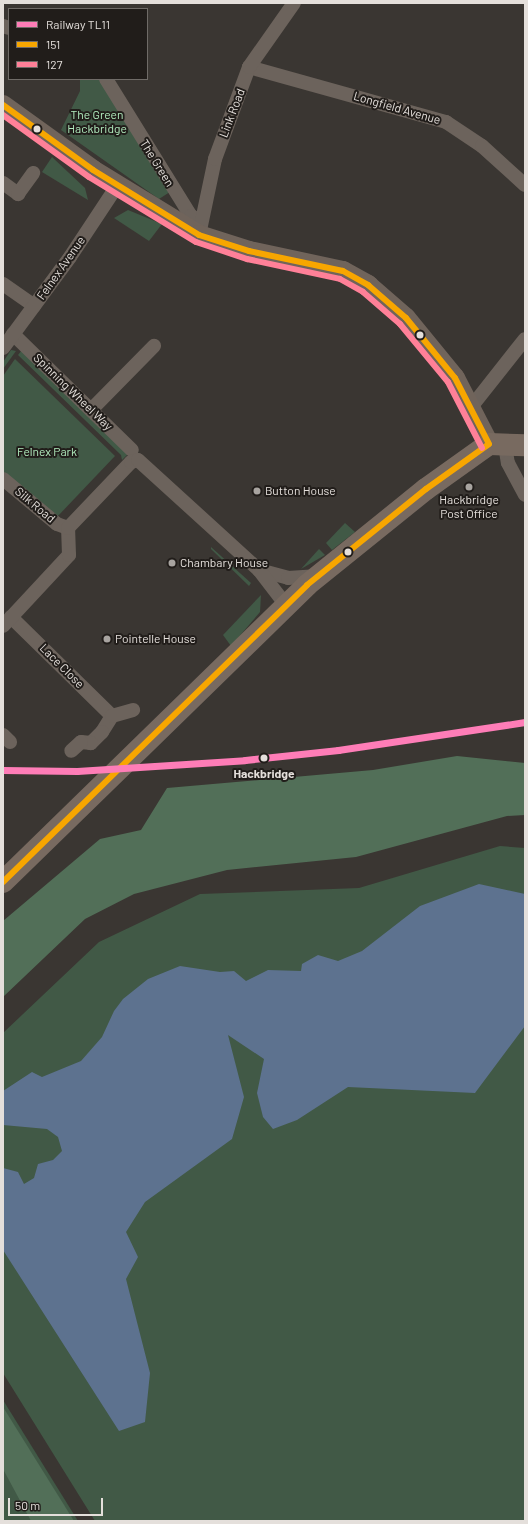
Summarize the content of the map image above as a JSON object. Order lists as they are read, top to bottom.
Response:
{
  "streets": {
    "street": [
      "Longfield Avenue",
      "Link Road",
      "The Green",
      "Felnex Avenue",
      "Spinning Wheel Way",
      "Silk Road",
      "Lace Close"
    ]
  },
  "crossings": [
    ["Longfield Avenue", "Link Road"],
    ["Link Road", "The Green"],
    ["Felnex Avenue", "Spinning Wheel Way"]
  ],
  "parks": ["The Green Hackbridge", "Felnex Park"],
  "places": [
    "Hackbridge Post Office",
    "Button House",
    "Chambary House",
    "Pointelle House",
    "Hackbridge"
  ],
  "lines": ["transit line 151", "transit line 127", "rail line TL11"],
  "legend": ["Railway TL11", "151", "127"],
  "scale_bar": "50 m"
}
